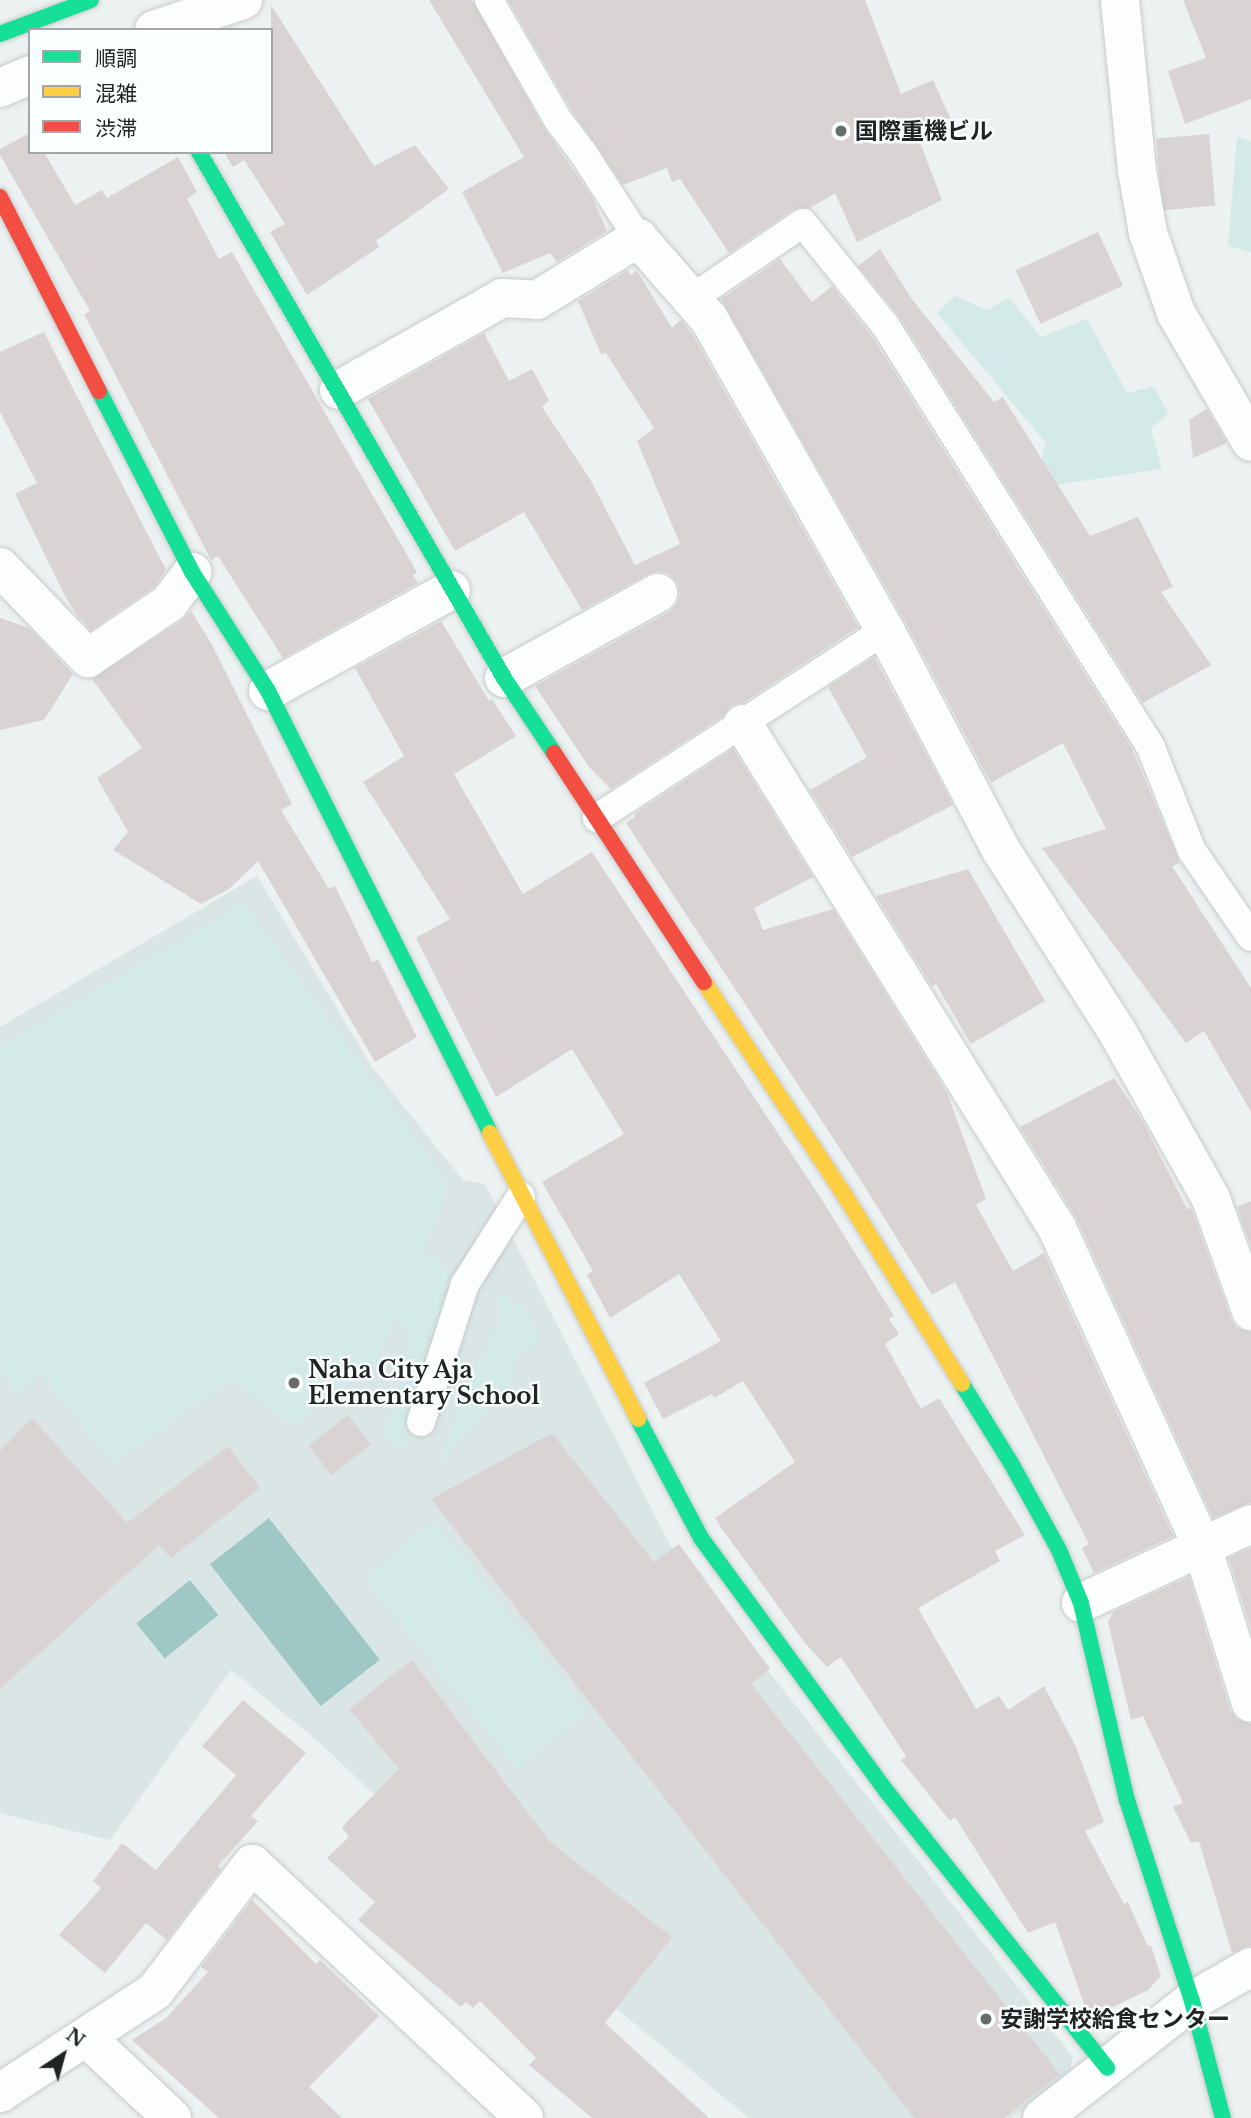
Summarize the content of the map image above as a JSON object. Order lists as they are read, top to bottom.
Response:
{
  "places": ["国際重機ビル", "Naha City Aja Elementary School", "安謝学校給食センター"],
  "legend": ["順調", "混雑", "渋滞"],
  "north": "top right"
}
